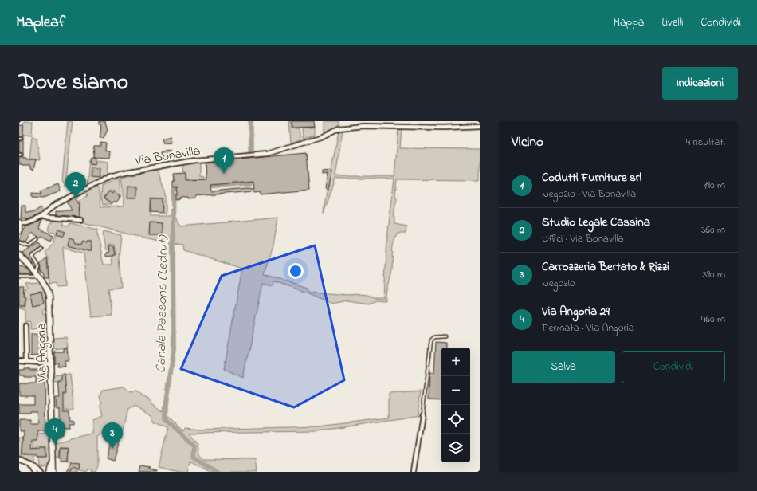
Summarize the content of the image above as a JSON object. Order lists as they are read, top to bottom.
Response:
{
  "streets": {
    "street": ["Via Bonavilla", "Via Angoria"]
  },
  "water": ["Canale Passons (Ledrut)"],
  "page": {
    "header": "Mapleaf",
    "nav": ["Mappa", "Livelli", "Condividi"],
    "title": "Dove siamo",
    "buttons": [
      "Indicazioni",
      ["Salva", "Condividi"]
    ],
    "heading": ["Vicino", "4 risultati"],
    "pins": [
      "1",
      "2",
      "4",
      "3"
    ],
    "list": [
      {
        "mark": "1",
        "name": "Codutti Furniture srl",
        "note": "Negozio · Via Bonavilla",
        "value": "190 m"
      },
      {
        "mark": "2",
        "name": "Studio Legale Cassina",
        "note": "Uffici · Via Bonavilla",
        "value": "360 m"
      },
      {
        "mark": "3",
        "name": "Carrozzeria Bertato & Rizzi",
        "note": "Negozio",
        "value": "390 m"
      },
      {
        "mark": "4",
        "name": "Via Angoria 29",
        "note": "Fermata · Via Angoria",
        "value": "460 m"
      }
    ],
    "map_buttons": ["+", "−"]
  }
}
